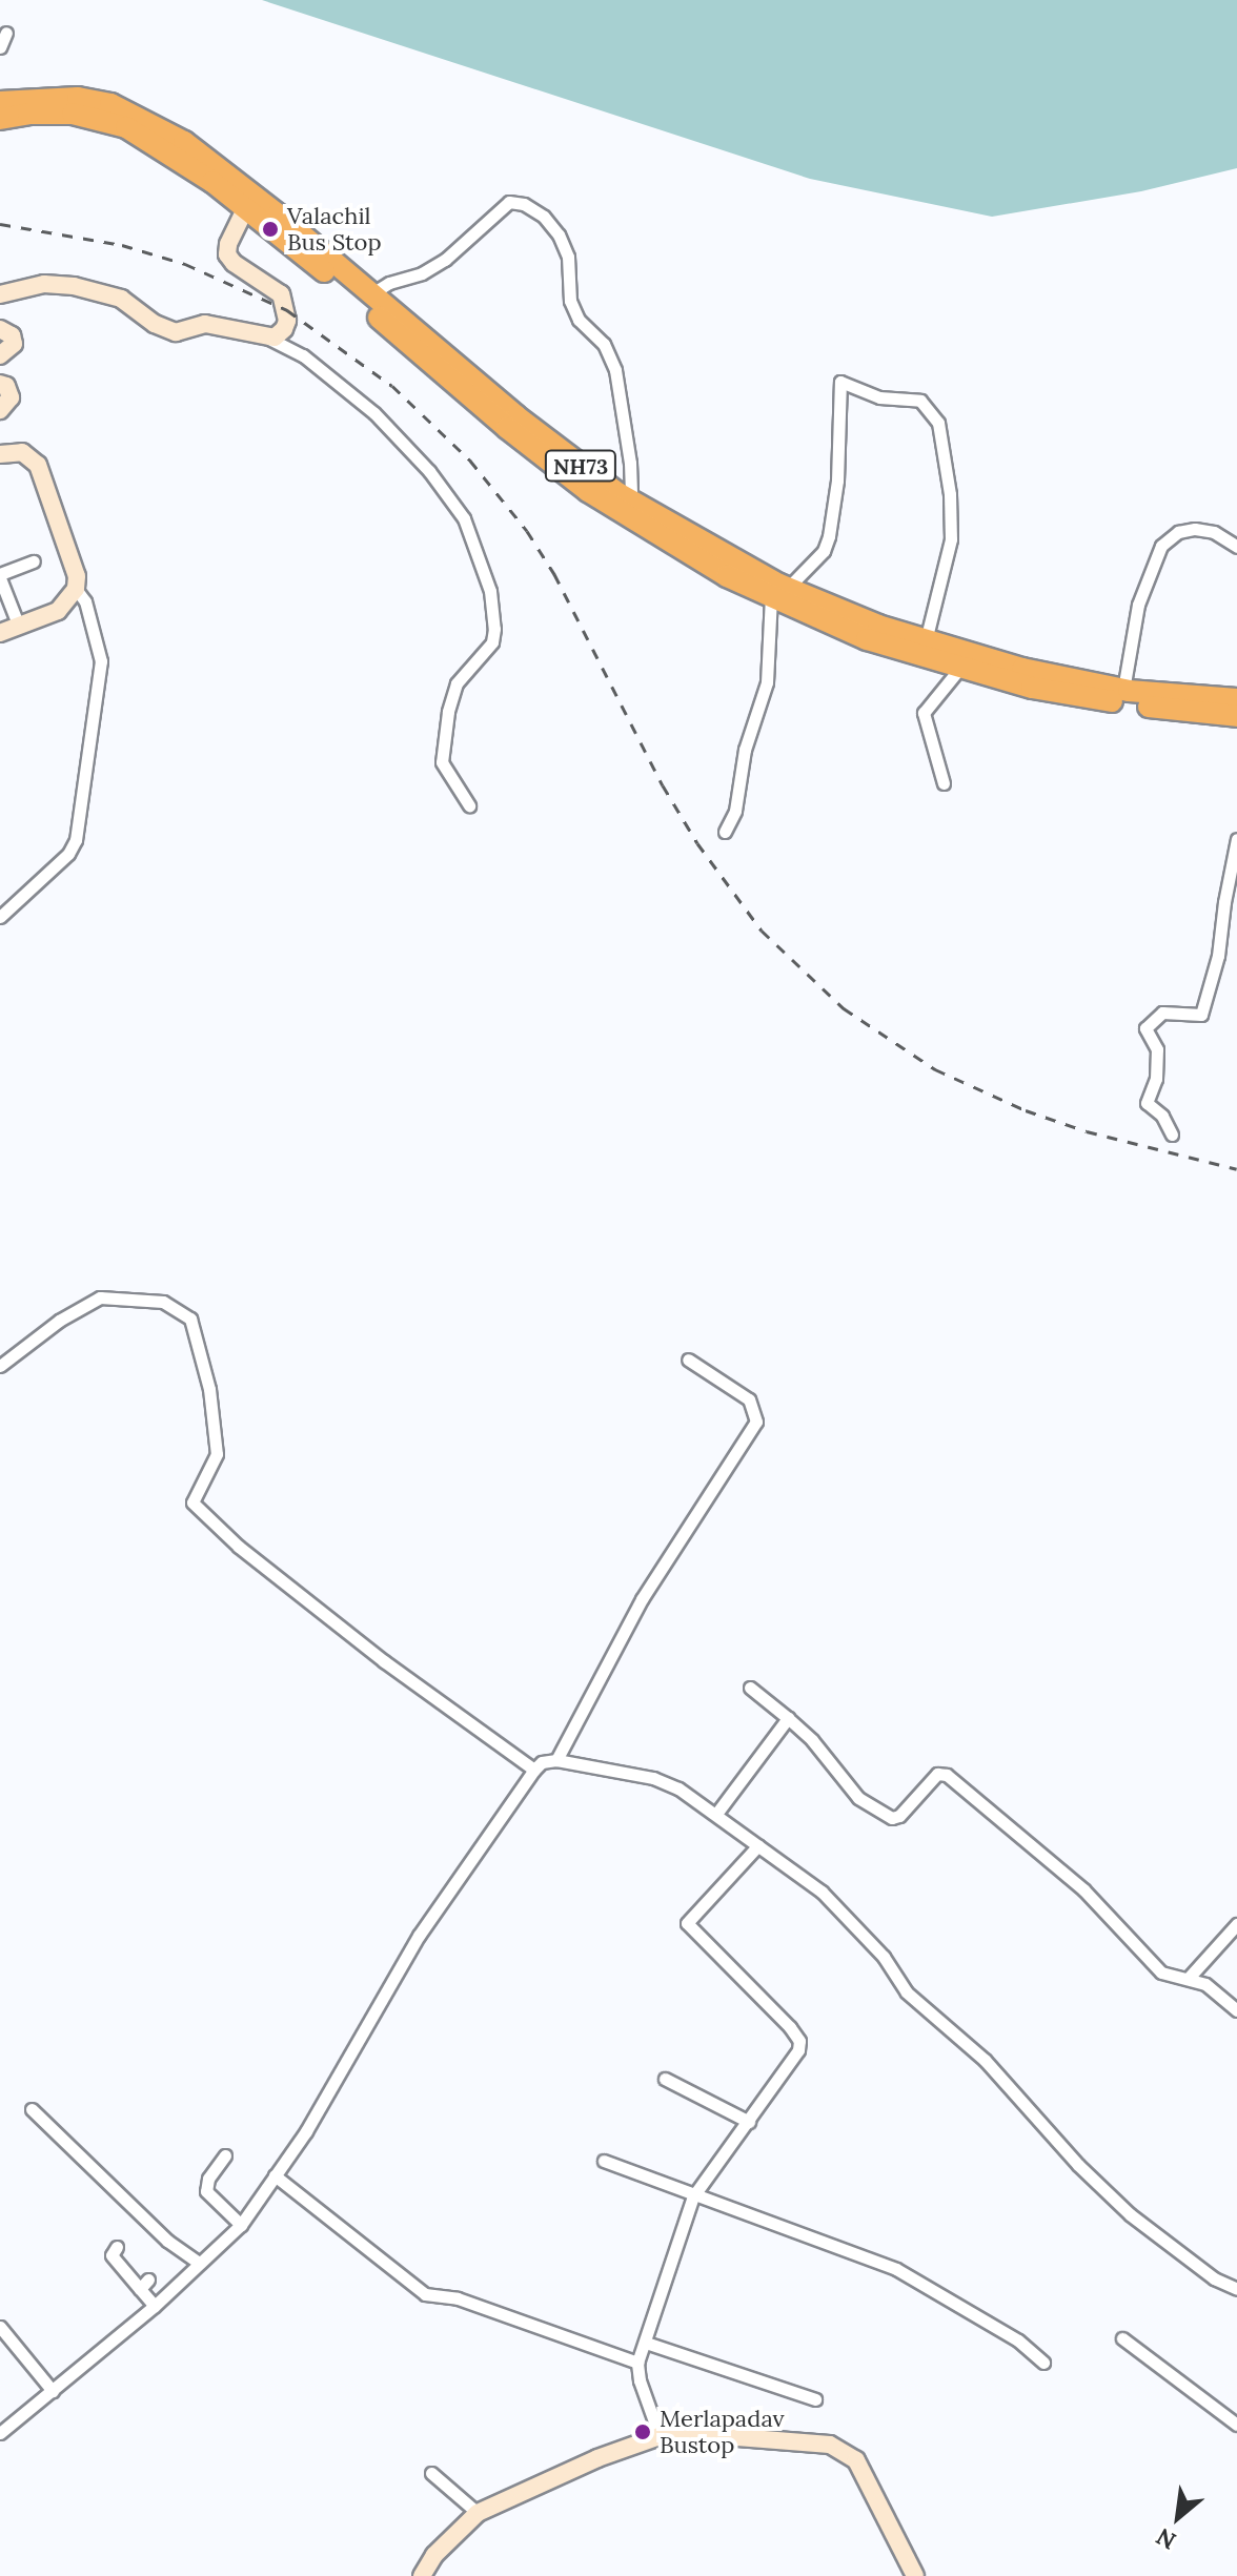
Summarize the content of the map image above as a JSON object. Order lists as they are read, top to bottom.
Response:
{
  "streets": {
    "highway": ["NH73"]
  },
  "places": ["Valachil Bus Stop", "Merlapadav Bustop"],
  "north": "bottom left"
}
